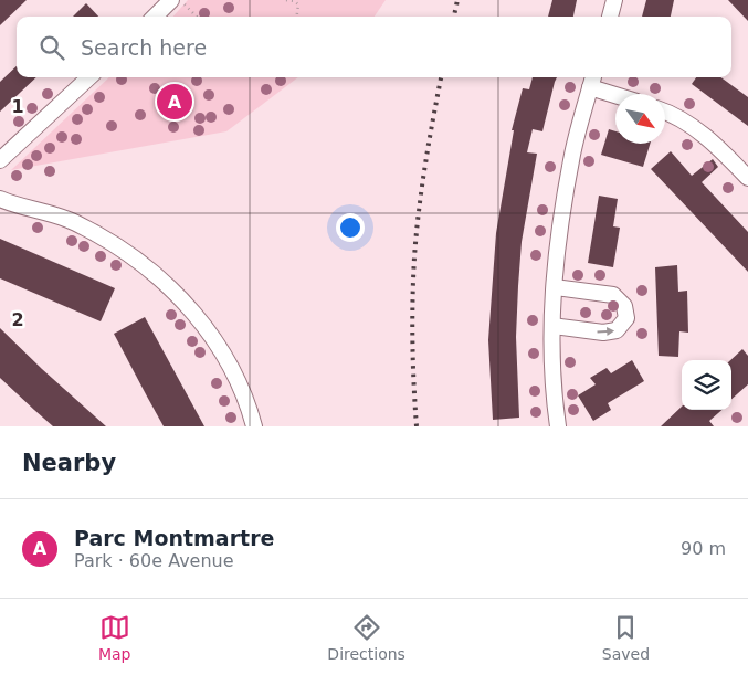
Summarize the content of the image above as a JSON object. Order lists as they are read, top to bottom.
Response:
{
  "north": "bottom right",
  "page": {
    "search": "Search here",
    "pins": "A",
    "heading": "Nearby",
    "list": [
      {
        "mark": "A",
        "name": "Parc Montmartre",
        "note": "Park · 60e Avenue",
        "value": "90 m"
      }
    ],
    "nav": ["Map", "Directions", "Saved"]
  },
  "grid": {
    "rows": ["1", "2"]
  }
}
